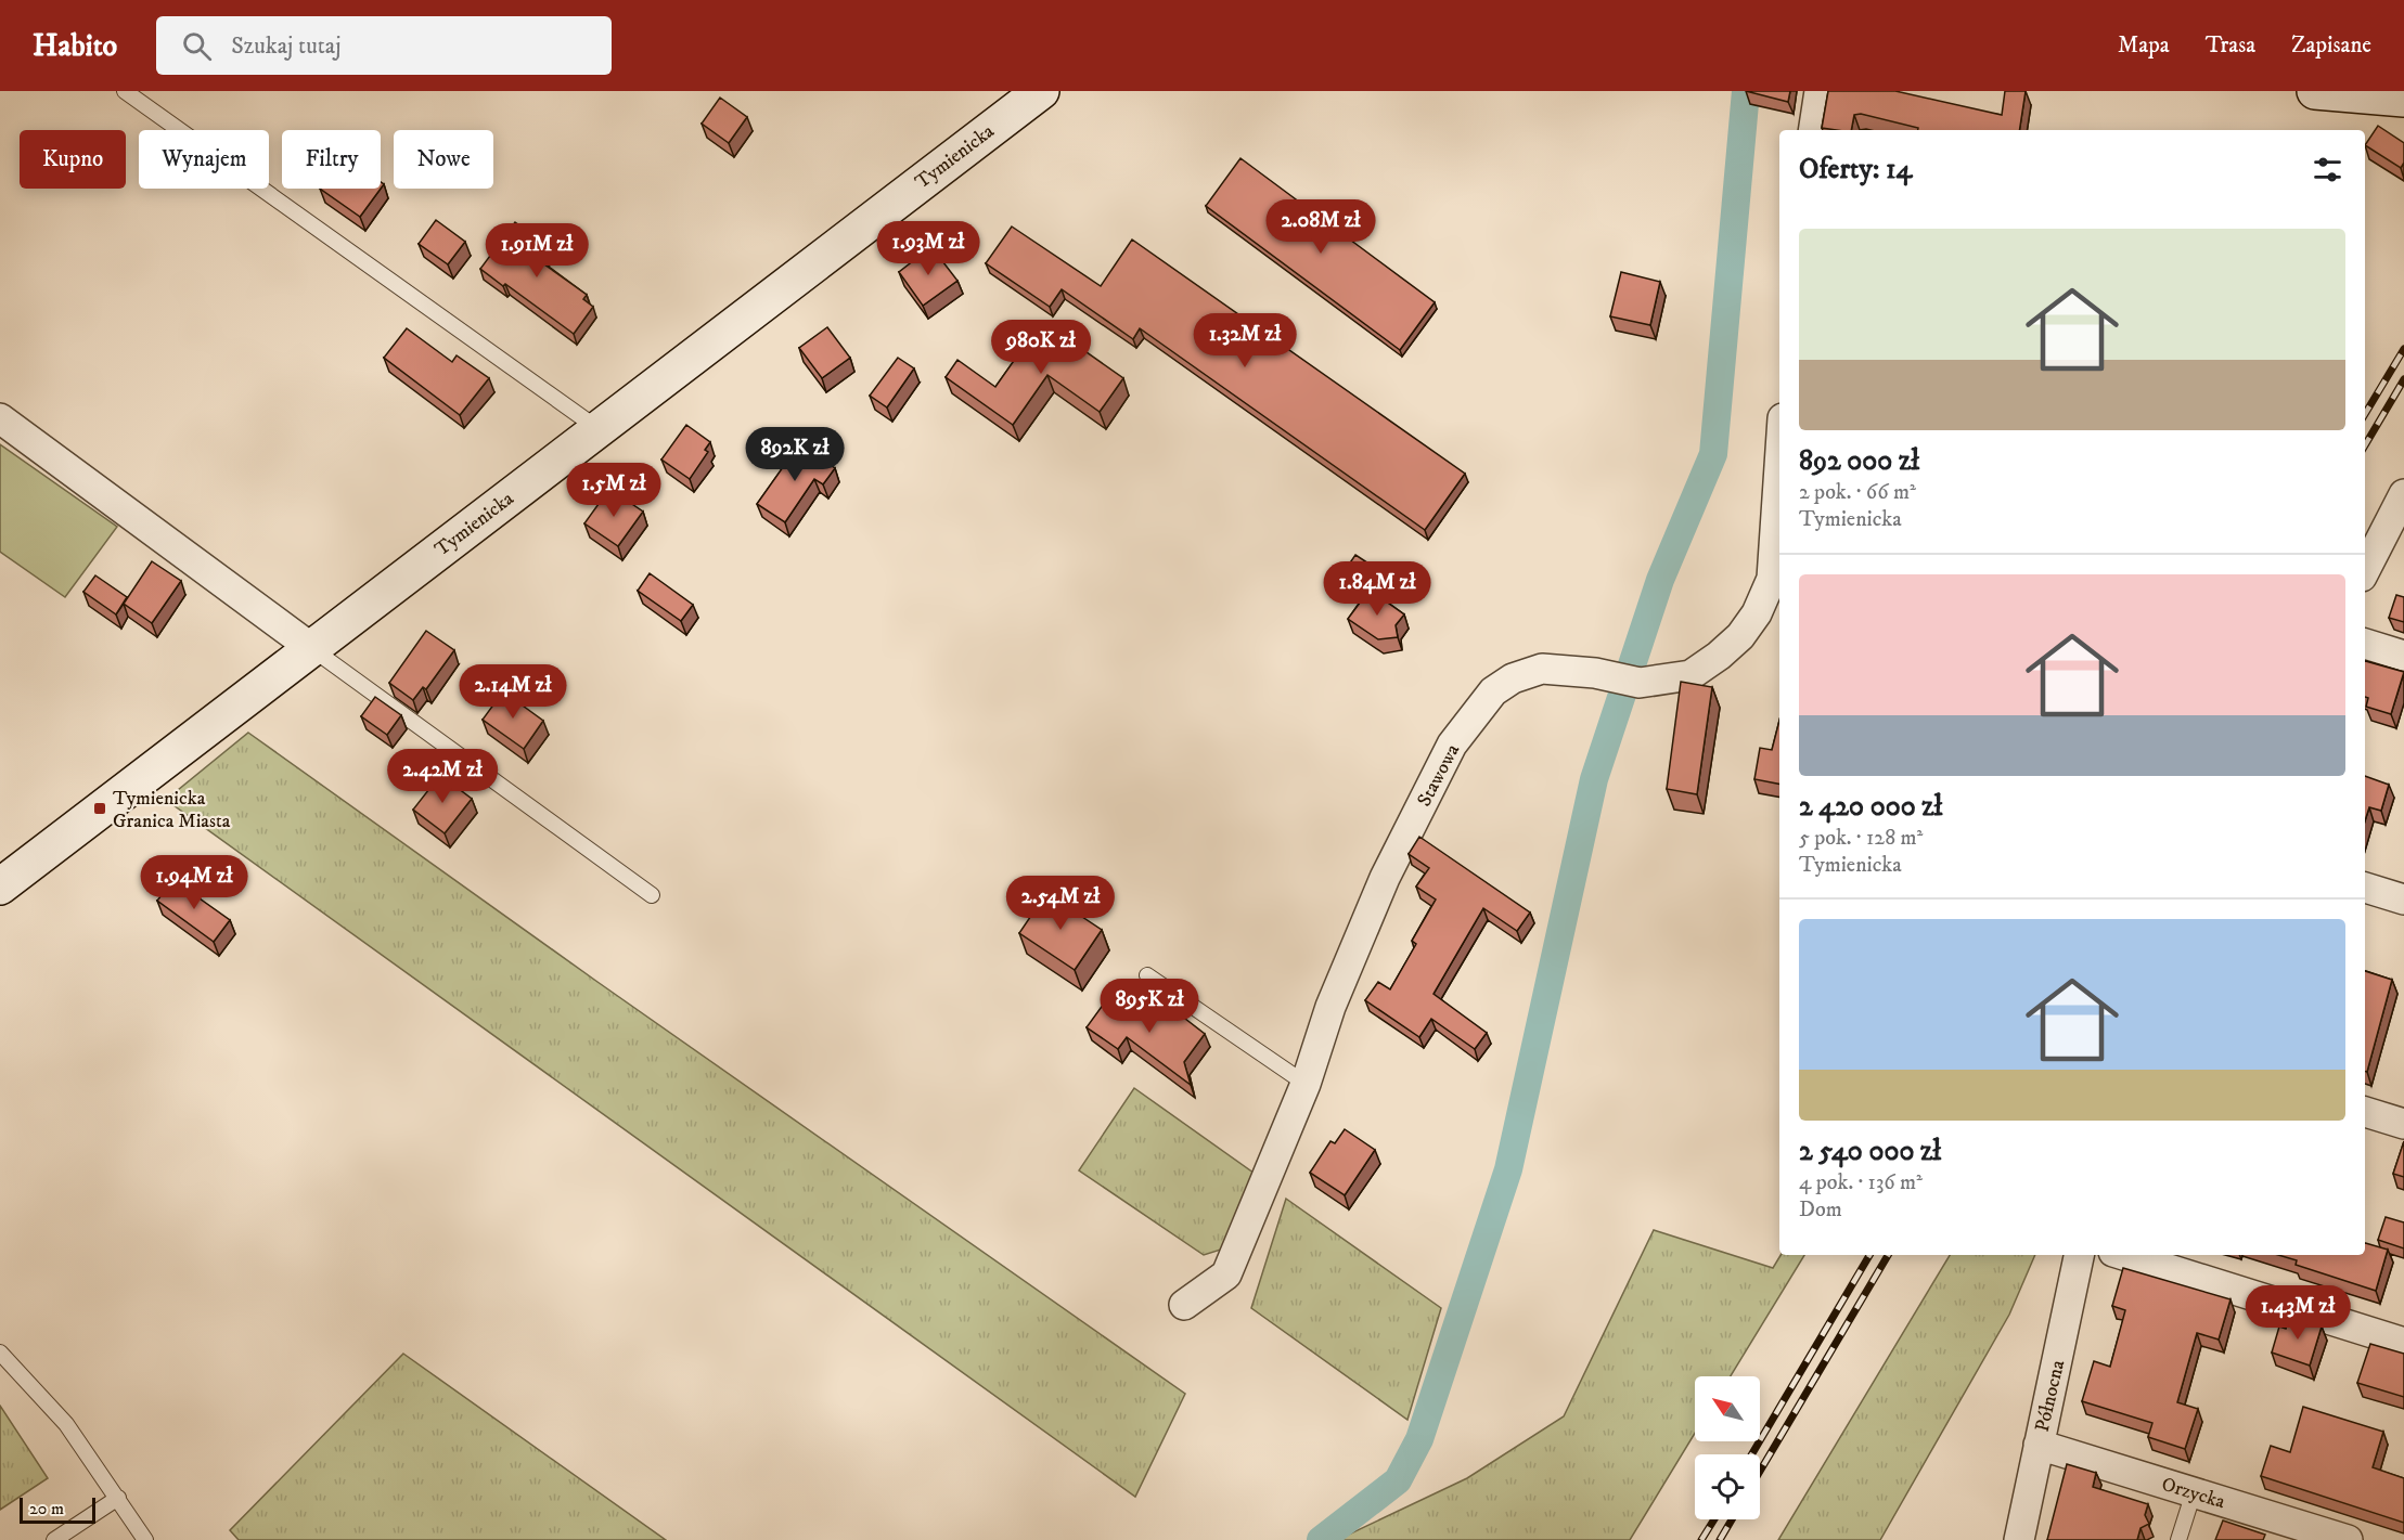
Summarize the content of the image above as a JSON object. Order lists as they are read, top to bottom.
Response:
{
  "streets": {
    "street": [
      "Tymienicka",
      "Stawowa",
      "Północna",
      "Orzycka"
    ]
  },
  "crossings": [
    ["Północna", "Orzycka"]
  ],
  "places": {
    "transit": ["Tymienicka Granica Miasta"]
  },
  "scale_bar": "20 m",
  "north": "top left",
  "page": {
    "header": "Habito",
    "search": "Szukaj tutaj",
    "nav": ["Mapa", "Trasa", "Zapisane"],
    "chip": [
      "Kupno",
      "Wynajem",
      "Filtry",
      "Nowe"
    ],
    "heading": "Oferty: 14",
    "price": [
      "2.08M zł",
      "1.93M zł",
      "1.91M zł",
      "1.32M zł",
      "980K zł",
      "892K zł",
      "1.5M zł",
      "1.84M zł",
      "2.14M zł",
      "2.42M zł",
      "1.94M zł",
      "2.54M zł",
      "895K zł",
      "1.43M zł"
    ],
    "list": [
      {
        "name": "892 000 zł",
        "note": "2 pok. · 66 m² · Tymienicka"
      },
      {
        "name": "2 420 000 zł",
        "note": "5 pok. · 128 m² · Tymienicka"
      },
      {
        "name": "2 540 000 zł",
        "note": "4 pok. · 136 m² · Dom"
      }
    ],
    "scale": "20 m"
  }
}
